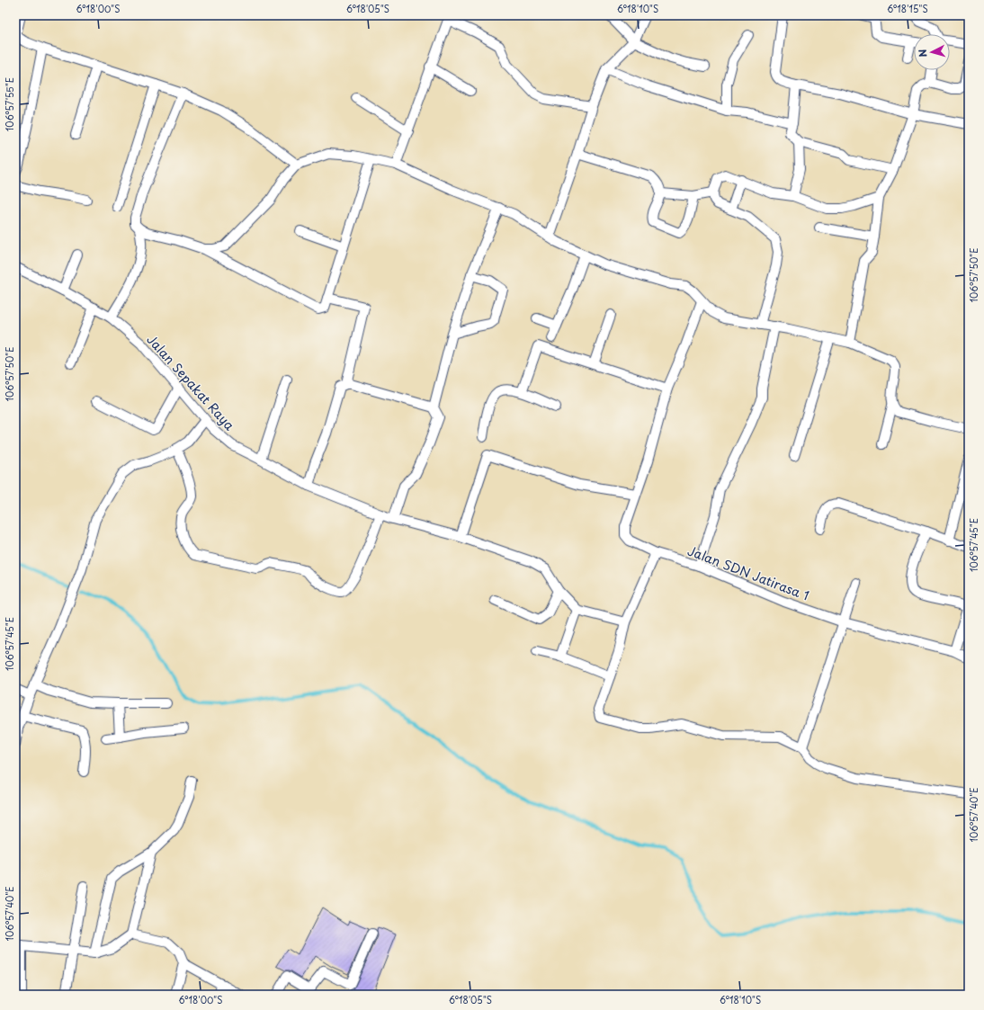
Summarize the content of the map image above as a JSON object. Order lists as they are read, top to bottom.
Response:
{
  "streets": {
    "street": ["Jalan Sepakat Raya", "Jalan SDN Jatirasa 1"]
  },
  "north": "left",
  "coordinates": [
    "6°18'00\"S",
    "6°18'05\"S",
    "6°18'10\"S",
    "6°18'15\"S",
    "106°57'55\"E",
    "106°57'50\"E",
    "106°57'45\"E",
    "106°57'40\"E"
  ]
}
